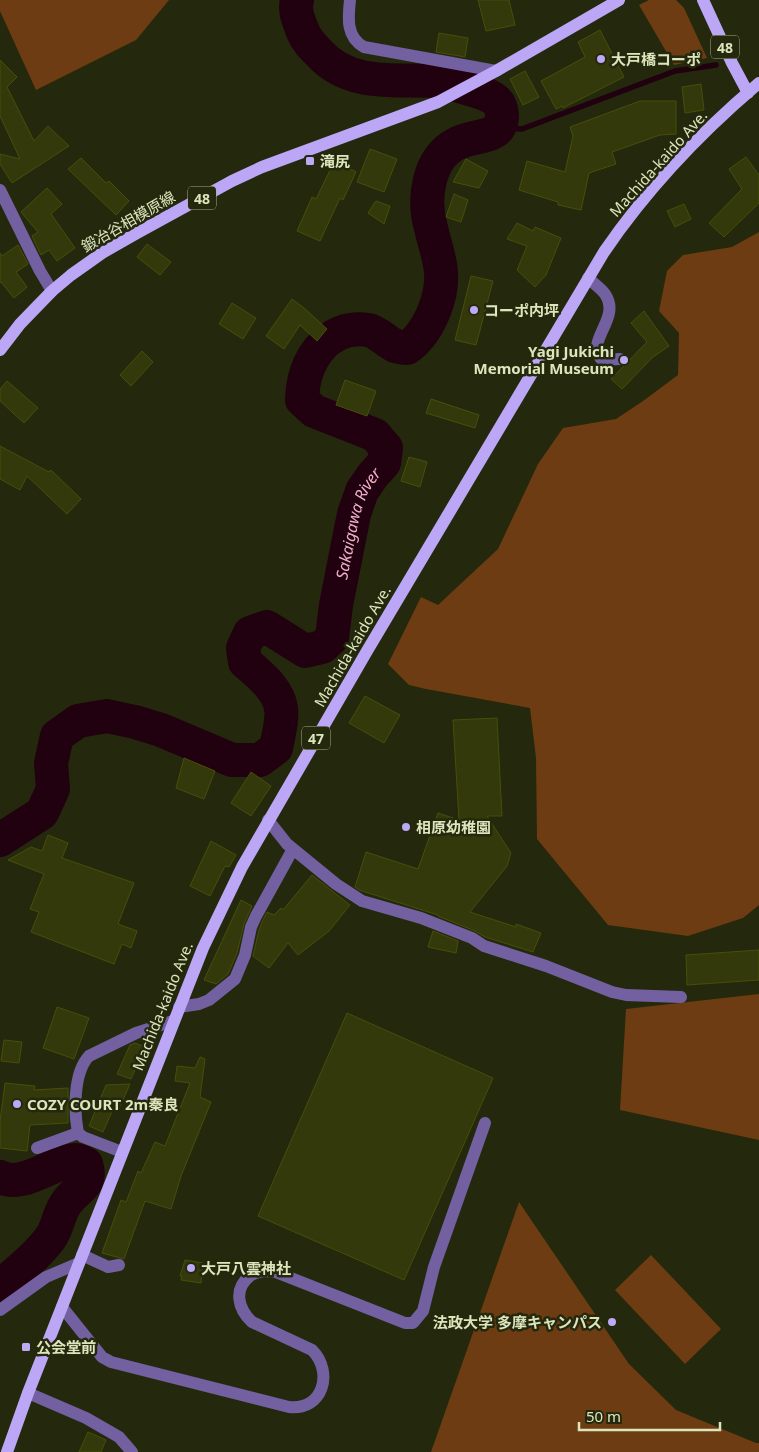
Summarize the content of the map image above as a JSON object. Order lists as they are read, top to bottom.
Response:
{
  "streets": {
    "main road": [
      "48",
      "Machida-kaido Ave.",
      "鍛冶谷相模原線",
      "47"
    ]
  },
  "crossings": [
    ["48", "Machida-kaido Ave."],
    ["48", "鍛冶谷相模原線"]
  ],
  "water": ["Sakaigawa River"],
  "places": {
    "other": [
      "大戸橋コーポ",
      "コーポ内坪",
      "Yagi Jukichi Memorial Museum",
      "相原幼稚園",
      "COZY COURT 2m秦良",
      "大戸八雲神社",
      "法政大学 多摩キャンパス"
    ],
    "transit": ["滝尻", "公会堂前"]
  },
  "scale_bar": "50 m"
}
